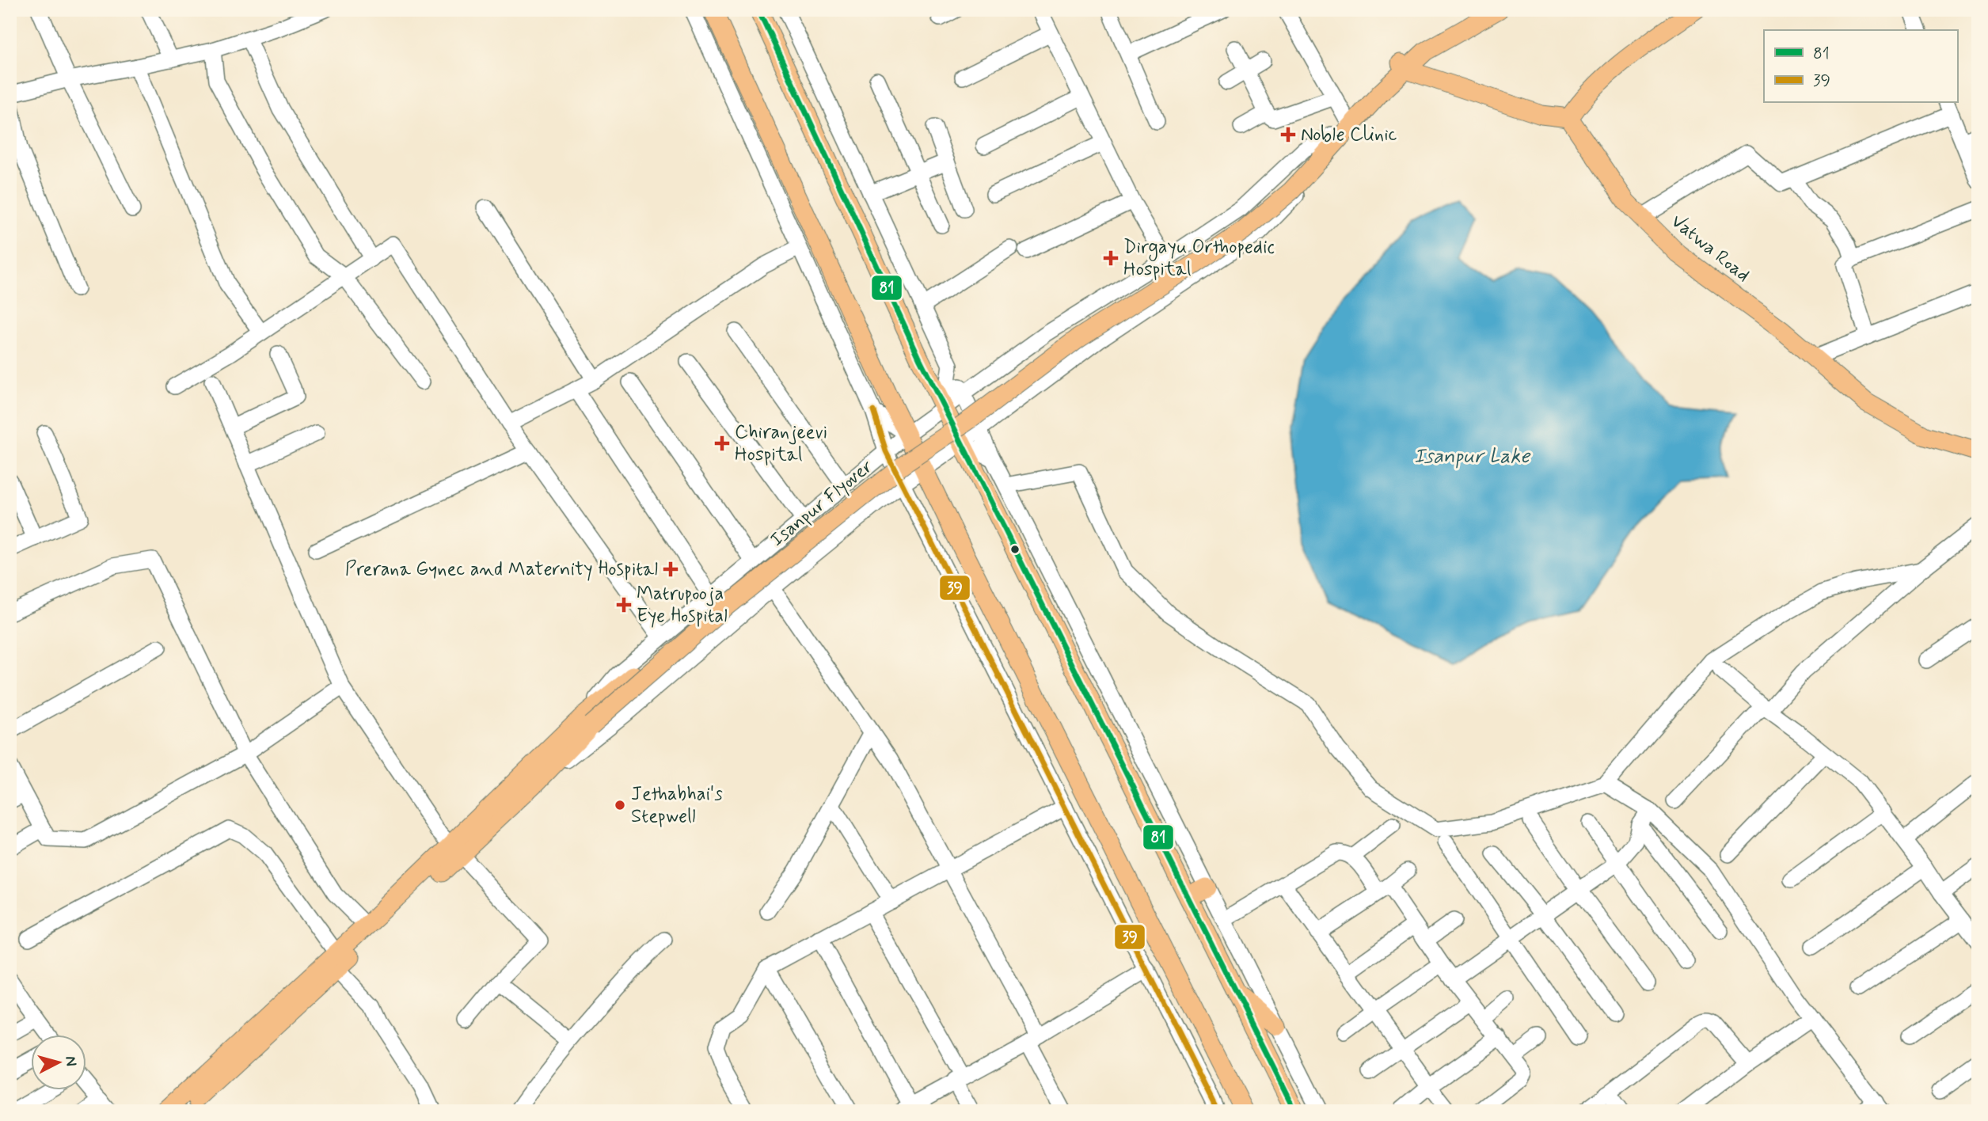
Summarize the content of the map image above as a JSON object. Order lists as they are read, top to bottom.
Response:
{
  "streets": {
    "main road": ["Vatwa Road", "Isanpur Flyover"]
  },
  "water": ["Isanpur Lake"],
  "places": {
    "health": [
      "Noble Clinic",
      "Dirgayu Orthopedic Hospital",
      "Chiranjeevi Hospital",
      "Prerana Gynec and Maternity Hospital",
      "Matrupooja Eye Hospital"
    ],
    "other": ["Jethabhai's Stepwell"]
  },
  "lines": ["transit line 81", "transit line 39"],
  "legend": ["81", "39"],
  "north": "right"
}
